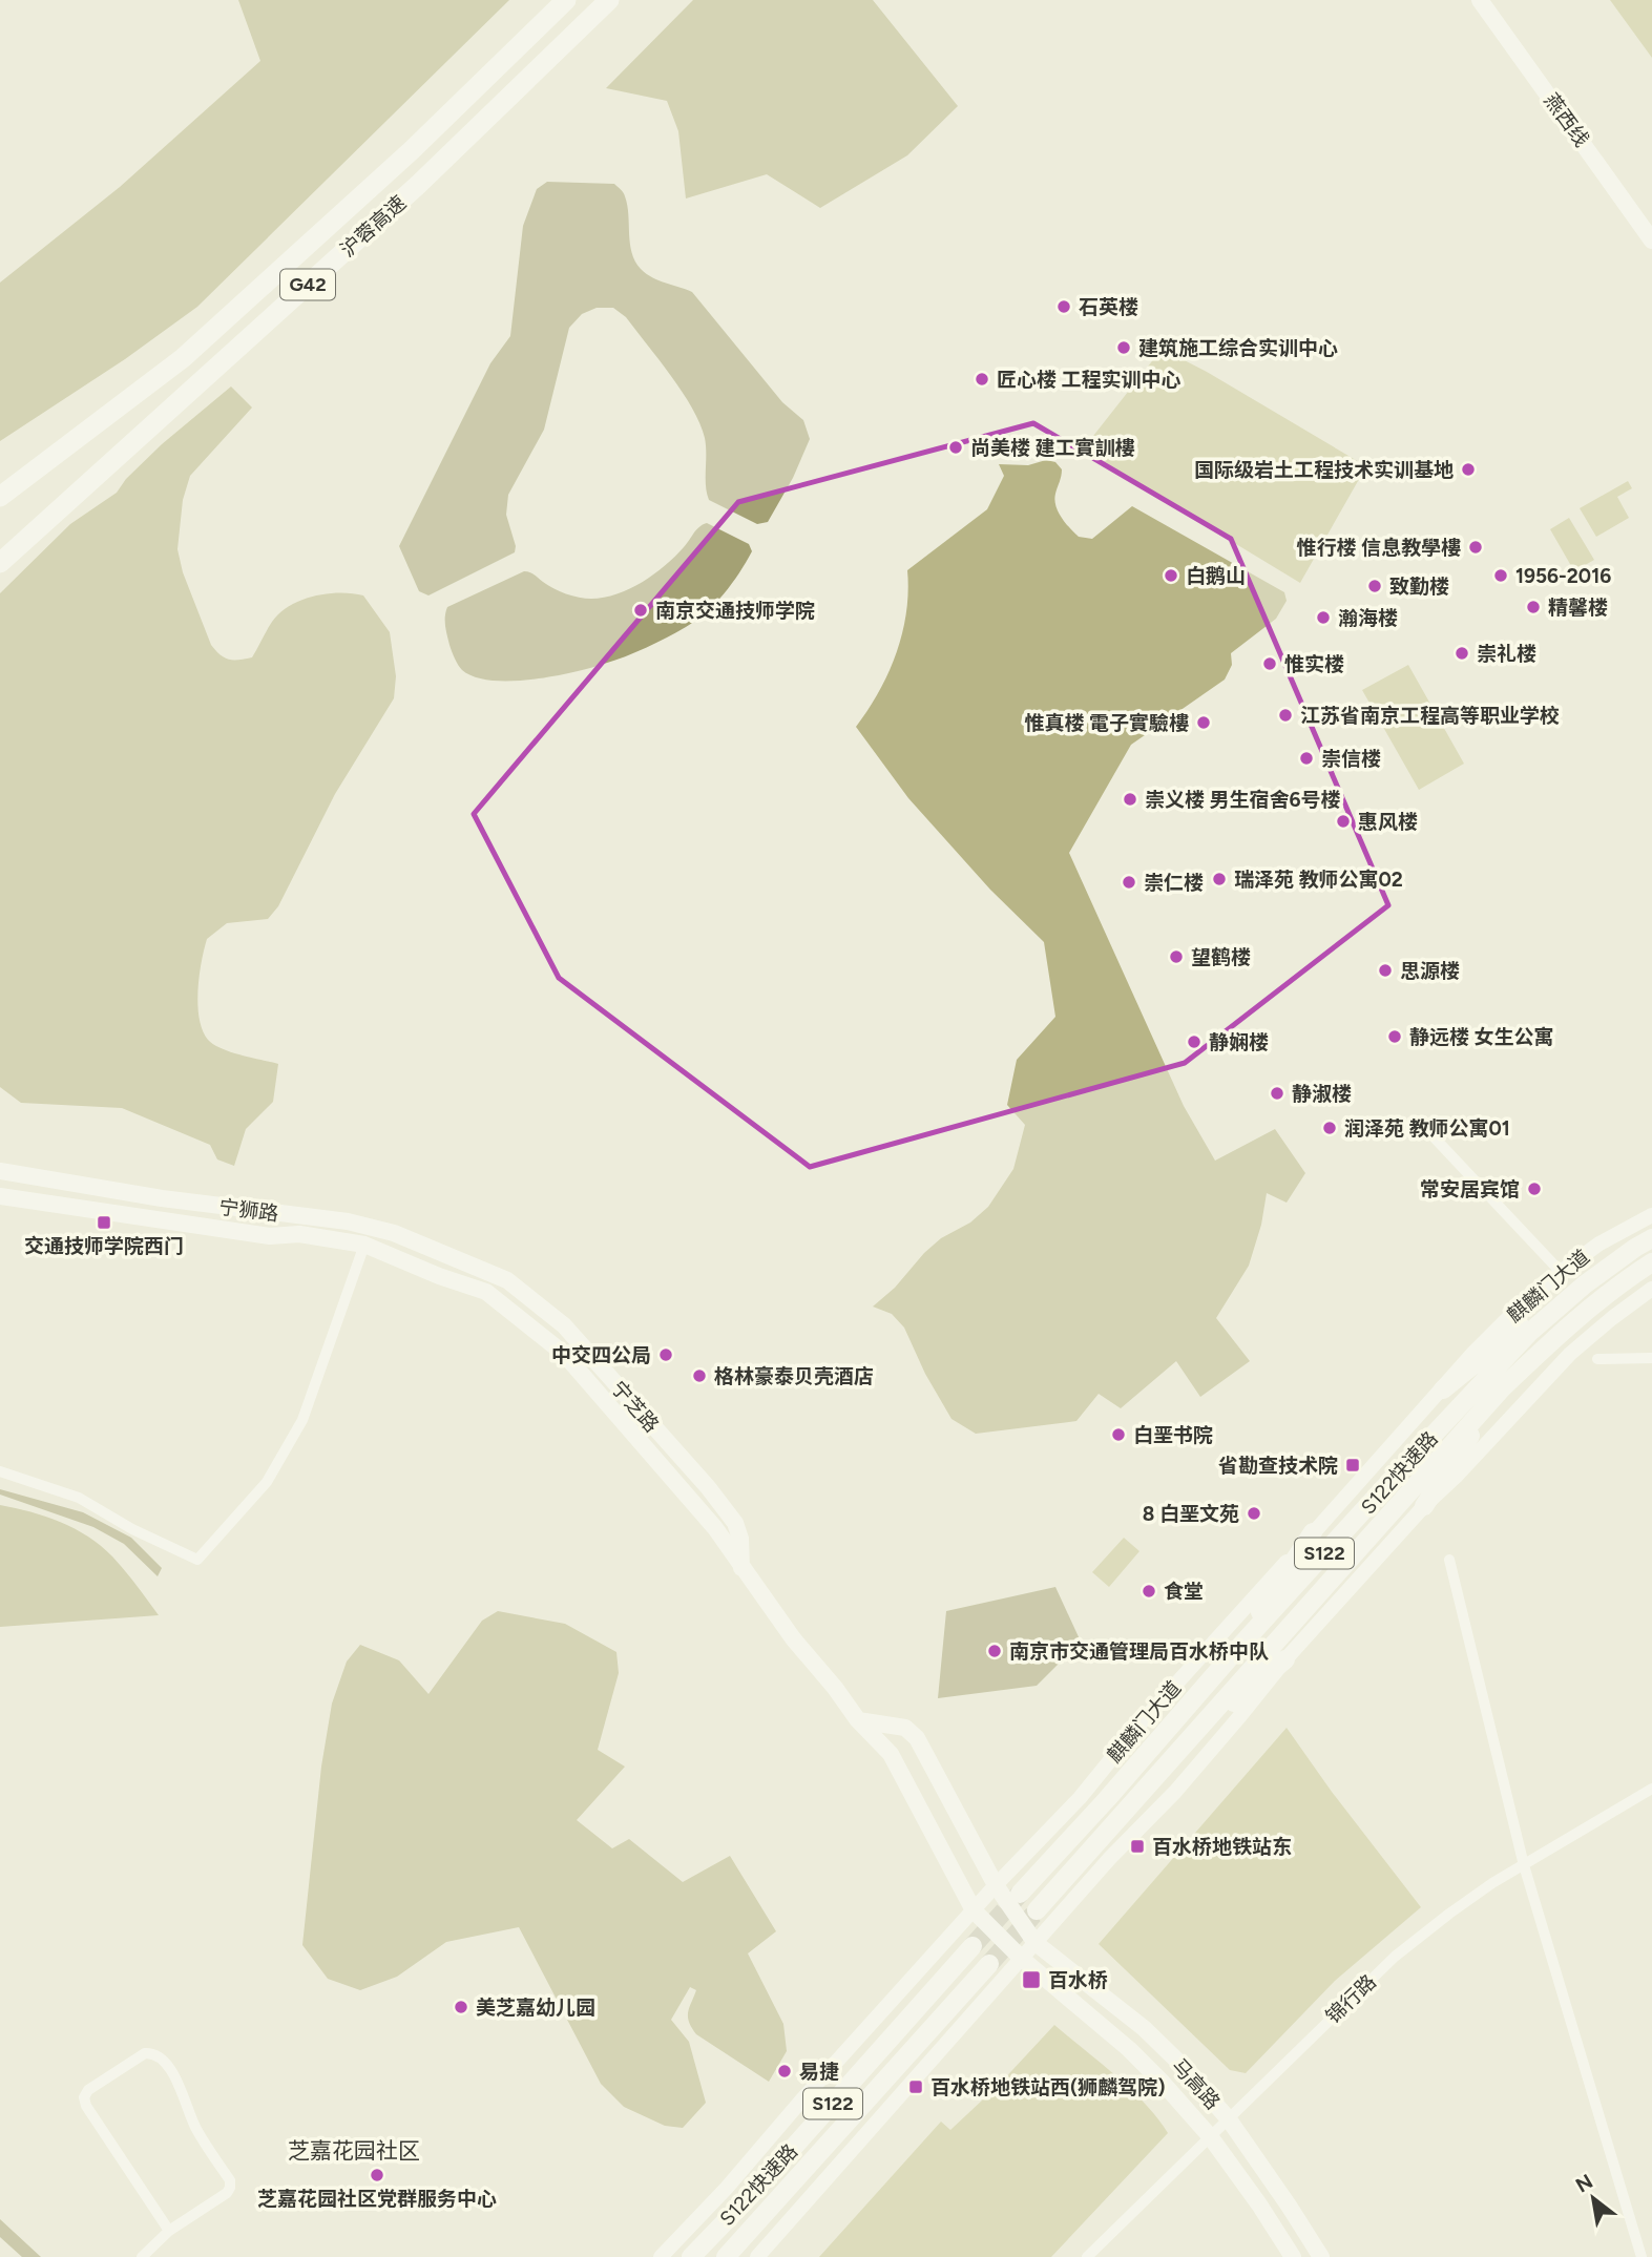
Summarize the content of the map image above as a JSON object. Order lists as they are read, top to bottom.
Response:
{
  "streets": {
    "highway": [
      "沪蓉高速",
      "G42",
      "S122快速路",
      "S122"
    ],
    "main road": [
      "燕西线",
      "宁狮路",
      "宁芝路",
      "马高路"
    ],
    "street": ["麒麟门大道", "锦行路"]
  },
  "crossings": [
    ["宁狮路", "宁芝路"],
    ["麒麟门大道", "宁芝路"],
    ["麒麟门大道", "马高路"],
    ["宁芝路", "马高路"],
    ["锦行路", "马高路"]
  ],
  "districts": ["芝嘉花园社区"],
  "places": {
    "other": [
      "石英楼",
      "建筑施工综合实训中心",
      "匠心楼 工程实训中心",
      "尚美楼 建工實訓樓",
      "国际级岩土工程技术实训基地",
      "惟行楼 信息教學樓",
      "白鹅山",
      "1956-2016",
      "致勤楼",
      "精馨楼",
      "南京交通技师学院",
      "瀚海楼",
      "崇礼楼",
      "惟实楼",
      "江苏省南京工程高等职业学校",
      "惟真楼 電子實驗樓",
      "崇信楼",
      "崇义楼 男生宿舍6号楼",
      "惠风楼",
      "瑞泽苑 教师公寓02",
      "崇仁楼",
      "望鹤楼",
      "思源楼",
      "静远楼 女生公寓",
      "静娴楼",
      "静淑楼",
      "润泽苑 教师公寓01",
      "常安居宾馆",
      "中交四公局",
      "格林豪泰贝壳酒店",
      "白垩书院",
      "8 白垩文苑",
      "食堂",
      "南京市交通管理局百水桥中队",
      "美芝嘉幼儿园",
      "易捷",
      "芝嘉花园社区党群服务中心"
    ],
    "transit": [
      "交通技师学院西门",
      "省勘查技术院",
      "百水桥地铁站东",
      "百水桥",
      "百水桥地铁站西(狮麟驾院)"
    ]
  },
  "north": "top left"
}
